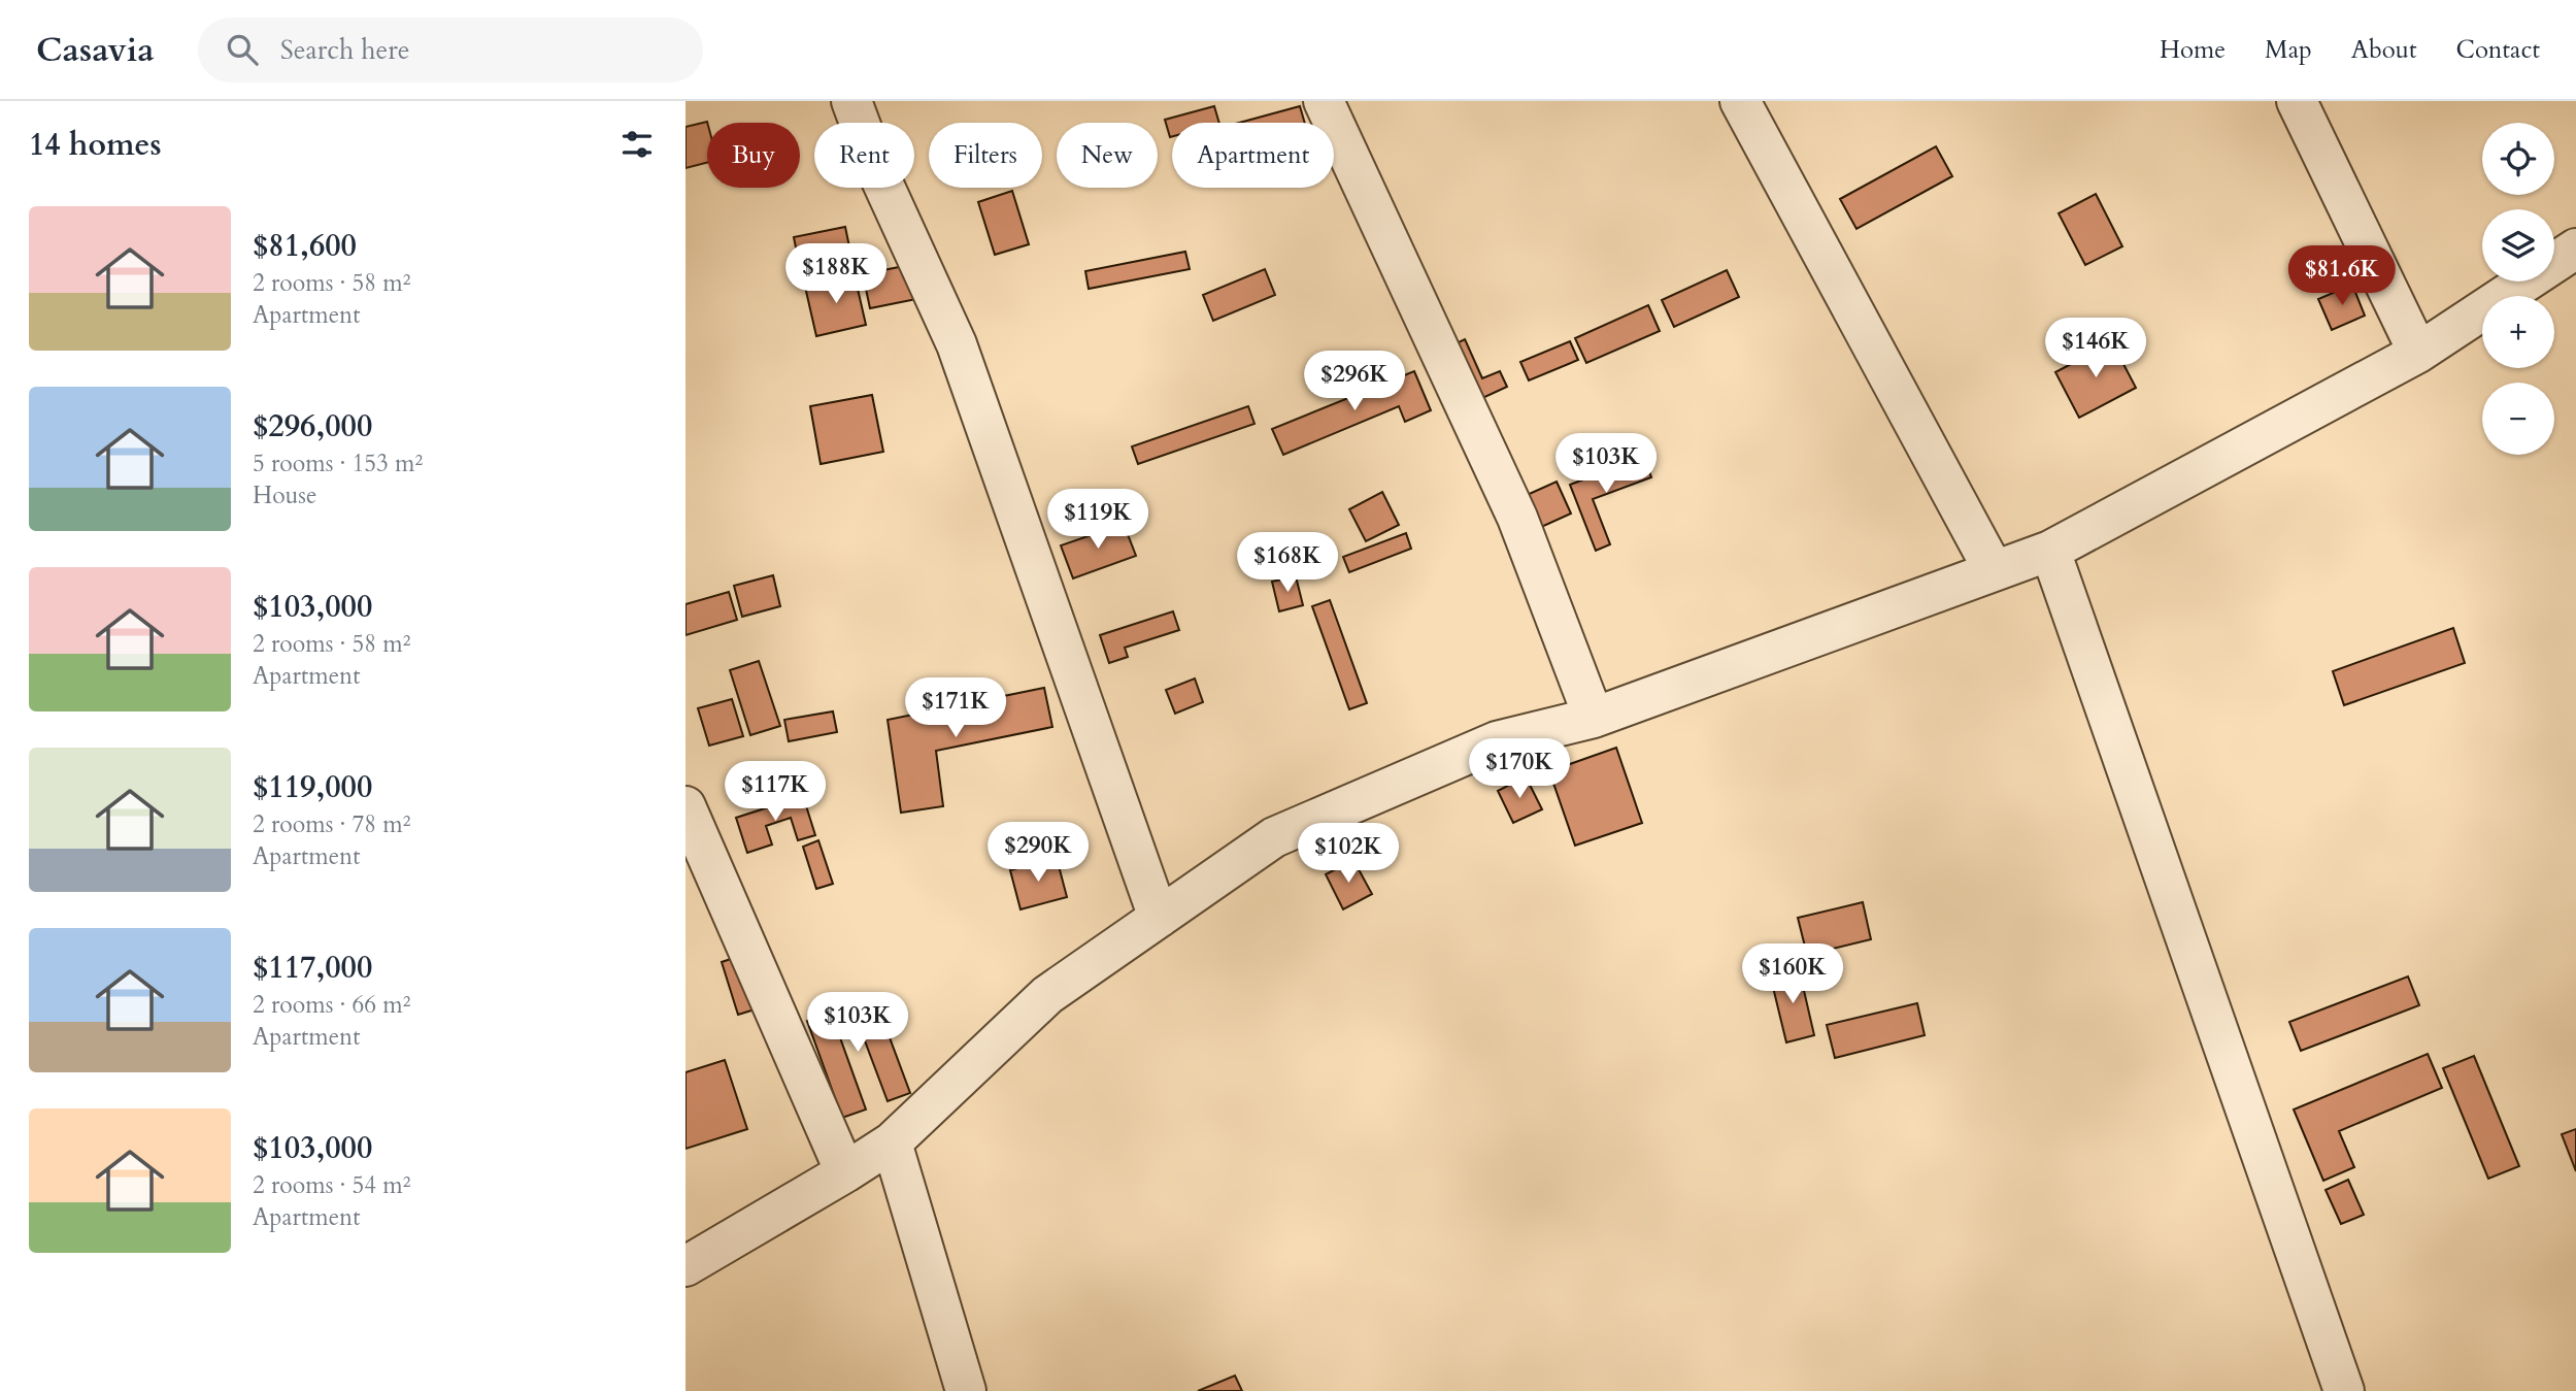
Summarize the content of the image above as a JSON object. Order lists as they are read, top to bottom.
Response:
{
  "page": {
    "header": "Casavia",
    "search": "Search here",
    "nav": [
      "Home",
      "Map",
      "About",
      "Contact"
    ],
    "heading": "14 homes",
    "map_buttons": ["+", "−"],
    "chip": [
      "Buy",
      "Rent",
      "Filters",
      "New",
      "Apartment"
    ],
    "list": [
      {
        "name": "$81,600",
        "note": "2 rooms · 58 m² · Apartment"
      },
      {
        "name": "$296,000",
        "note": "5 rooms · 153 m² · House"
      },
      {
        "name": "$103,000",
        "note": "2 rooms · 58 m² · Apartment"
      },
      {
        "name": "$119,000",
        "note": "2 rooms · 78 m² · Apartment"
      },
      {
        "name": "$117,000",
        "note": "2 rooms · 66 m² · Apartment"
      },
      {
        "name": "$103,000",
        "note": "2 rooms · 54 m² · Apartment"
      }
    ],
    "price": [
      "$188K",
      "$81.6K",
      "$146K",
      "$296K",
      "$103K",
      "$119K",
      "$168K",
      "$171K",
      "$170K",
      "$117K",
      "$290K",
      "$102K",
      "$160K",
      "$103K"
    ]
  }
}
